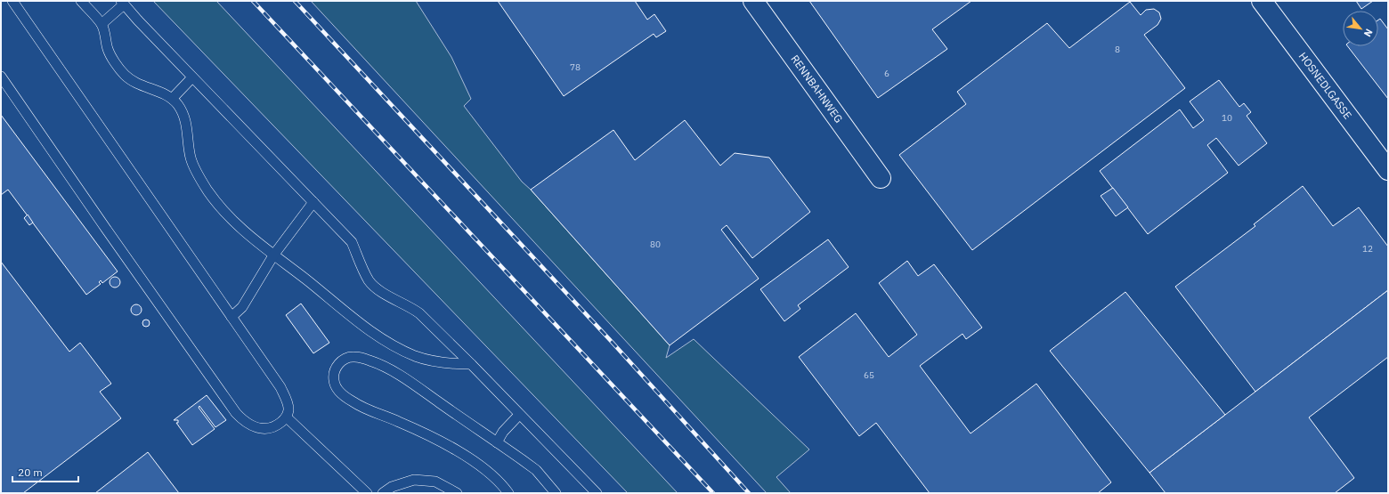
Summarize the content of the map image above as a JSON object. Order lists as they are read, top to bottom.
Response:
{
  "streets": {
    "street": ["HOSNEDLGASSE", "RENNBAHNWEG"]
  },
  "house_numbers": [
    "8",
    "78",
    "6",
    "10",
    "80",
    "12",
    "65"
  ],
  "scale_bar": "20 m",
  "north": "bottom right"
}
